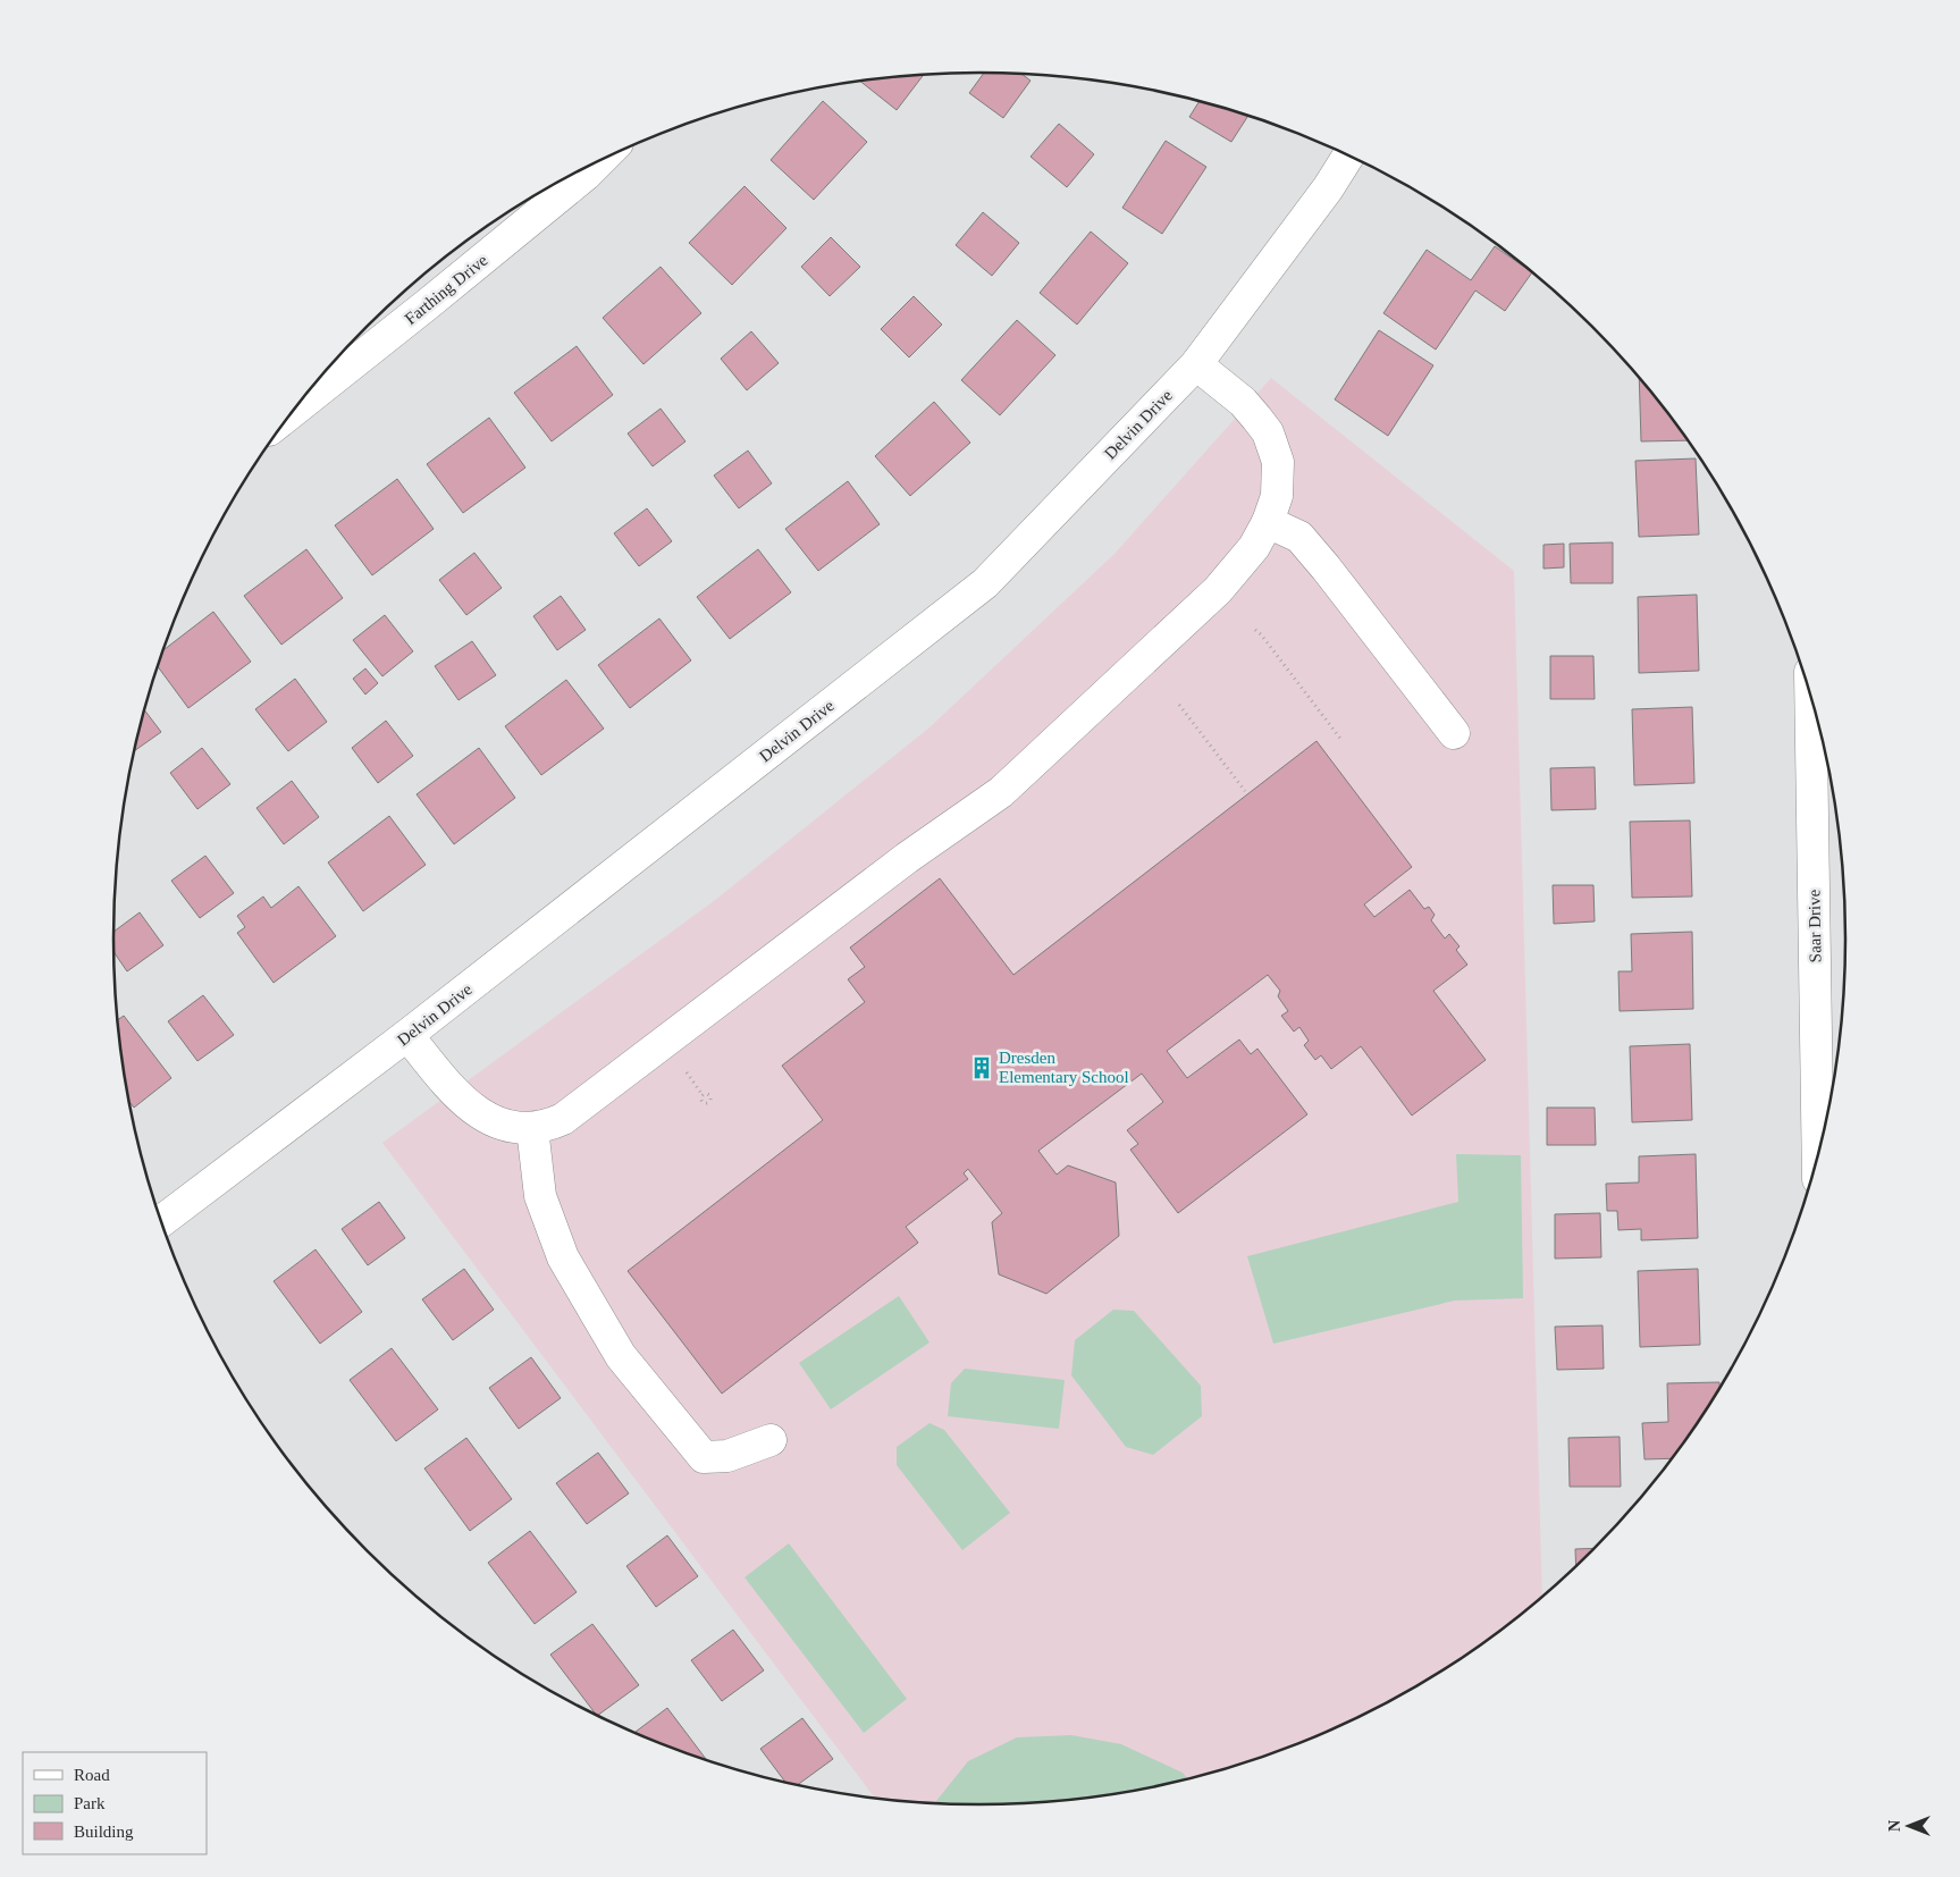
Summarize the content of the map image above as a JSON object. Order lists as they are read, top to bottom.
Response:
{
  "streets": {
    "street": ["Farthing Drive", "Delvin Drive", "Saar Drive"]
  },
  "places": {
    "building": ["Dresden Elementary School"]
  },
  "legend": ["Road", "Park", "Building"],
  "north": "left"
}
